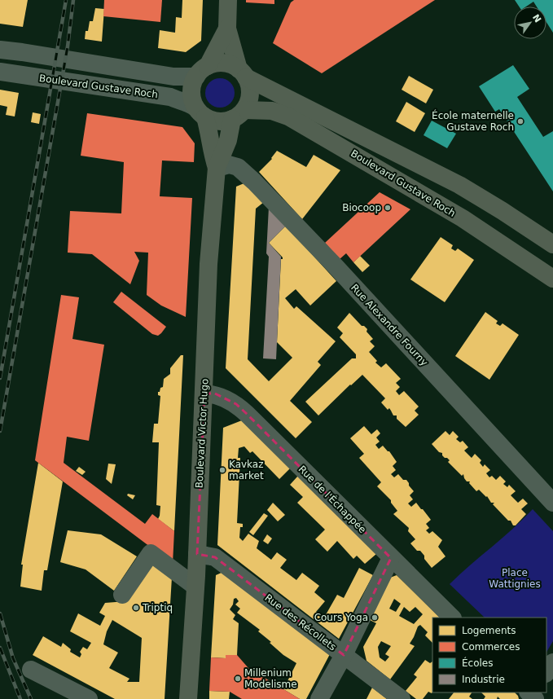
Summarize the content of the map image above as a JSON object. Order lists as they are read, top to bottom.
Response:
{
  "streets": {
    "main road": ["Boulevard Gustave Roch", "Boulevard Victor Hugo"],
    "street": ["Rue Alexandre Fourny", "Rue de l'Échappée", "Rue des Récollets"]
  },
  "crossings": [
    ["Boulevard Gustave Roch", "Boulevard Victor Hugo"],
    ["Rue Alexandre Fourny", "Boulevard Victor Hugo"],
    ["Boulevard Victor Hugo", "Rue de l'Échappée"],
    ["Boulevard Victor Hugo", "Rue des Récollets"]
  ],
  "parks": ["Place Wattignies"],
  "places": [
    "École maternelle Gustave Roch",
    "Biocoop",
    "Kavkaz market",
    "Triptiq",
    "Cours Yoga",
    "Millenium Modelisme"
  ],
  "legend": [
    "Logements",
    "Commerces",
    "Écoles",
    "Industrie"
  ],
  "north": "top right"
}
